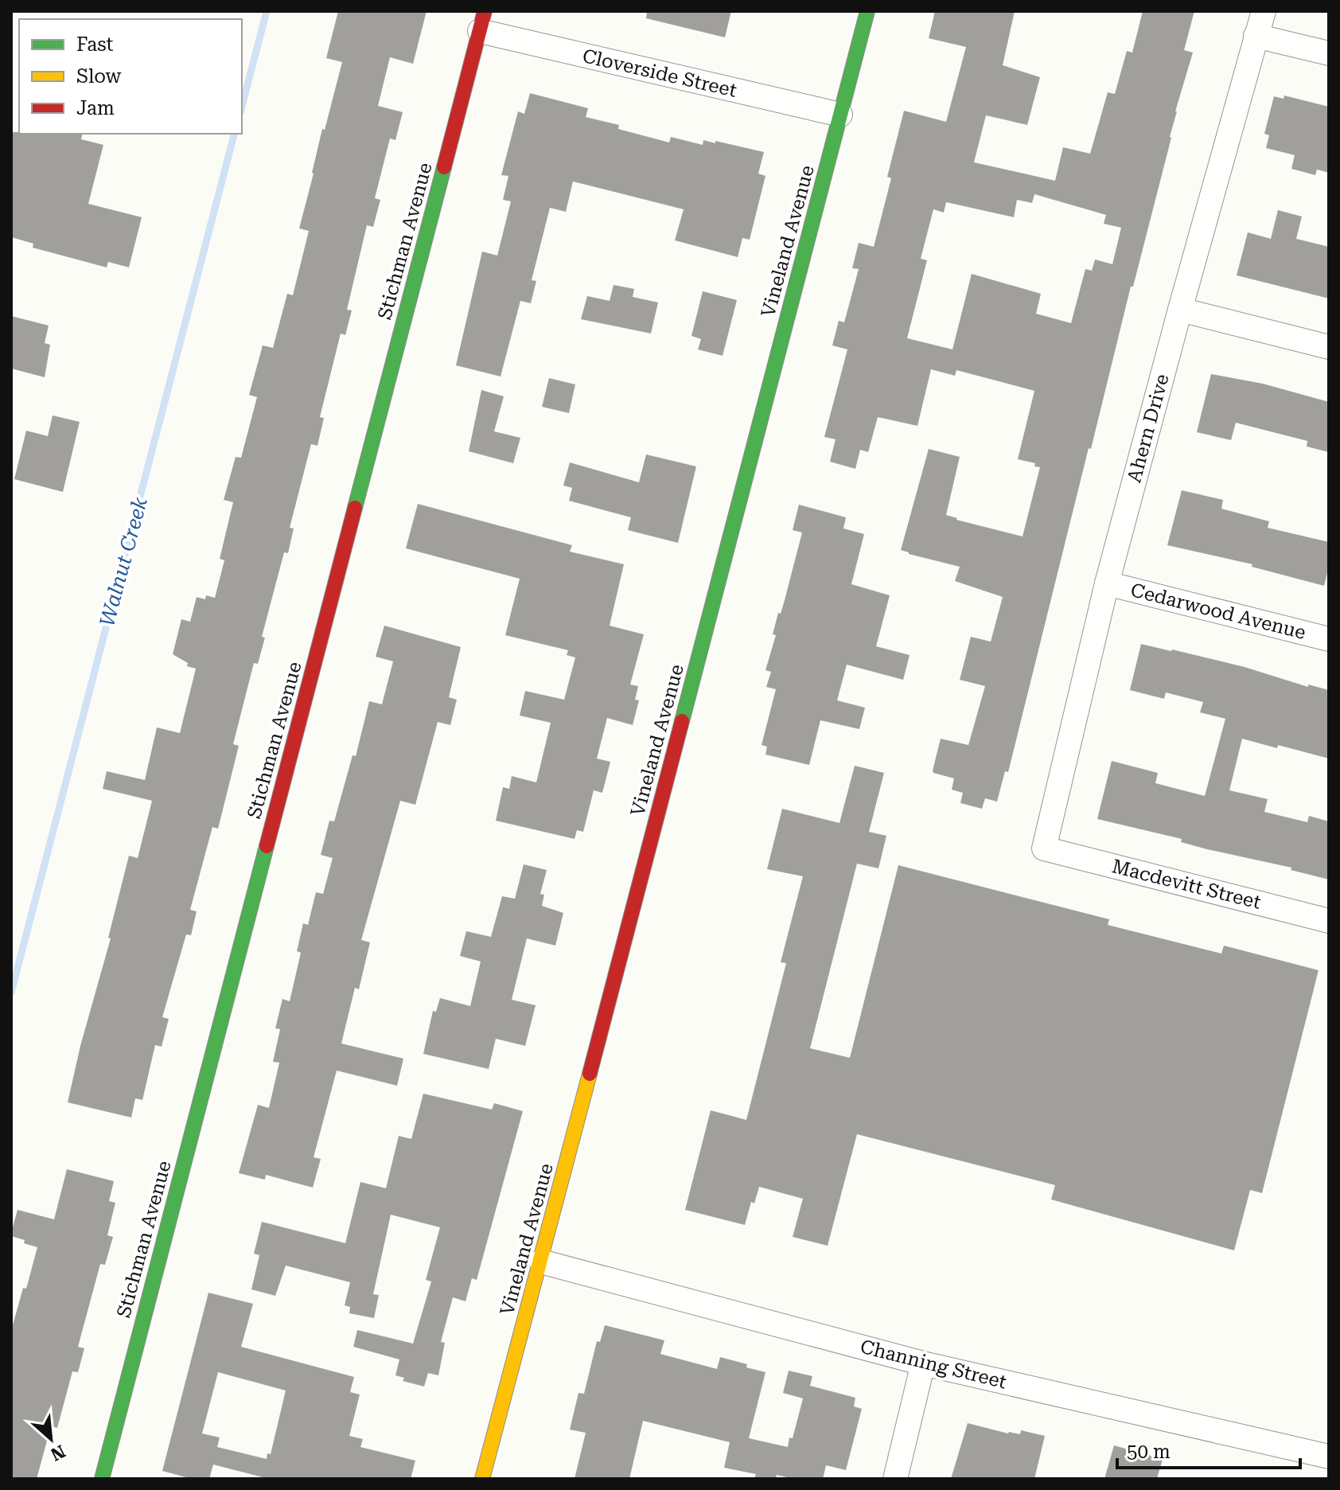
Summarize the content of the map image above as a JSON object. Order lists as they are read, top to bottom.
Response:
{
  "streets": {
    "street": [
      "Cloverside Street",
      "Stichman Avenue",
      "Vineland Avenue",
      "Ahern Drive",
      "Cedarwood Avenue",
      "Macdevitt Street",
      "Channing Street"
    ]
  },
  "crossings": [
    ["Cloverside Street", "Stichman Avenue"],
    ["Cloverside Street", "Vineland Avenue"],
    ["Vineland Avenue", "Channing Street"],
    ["Ahern Drive", "Cedarwood Avenue"],
    ["Ahern Drive", "Macdevitt Street"]
  ],
  "water": ["Walnut Creek"],
  "legend": ["Fast", "Slow", "Jam"],
  "scale_bar": "50 m",
  "north": "bottom right"
}
